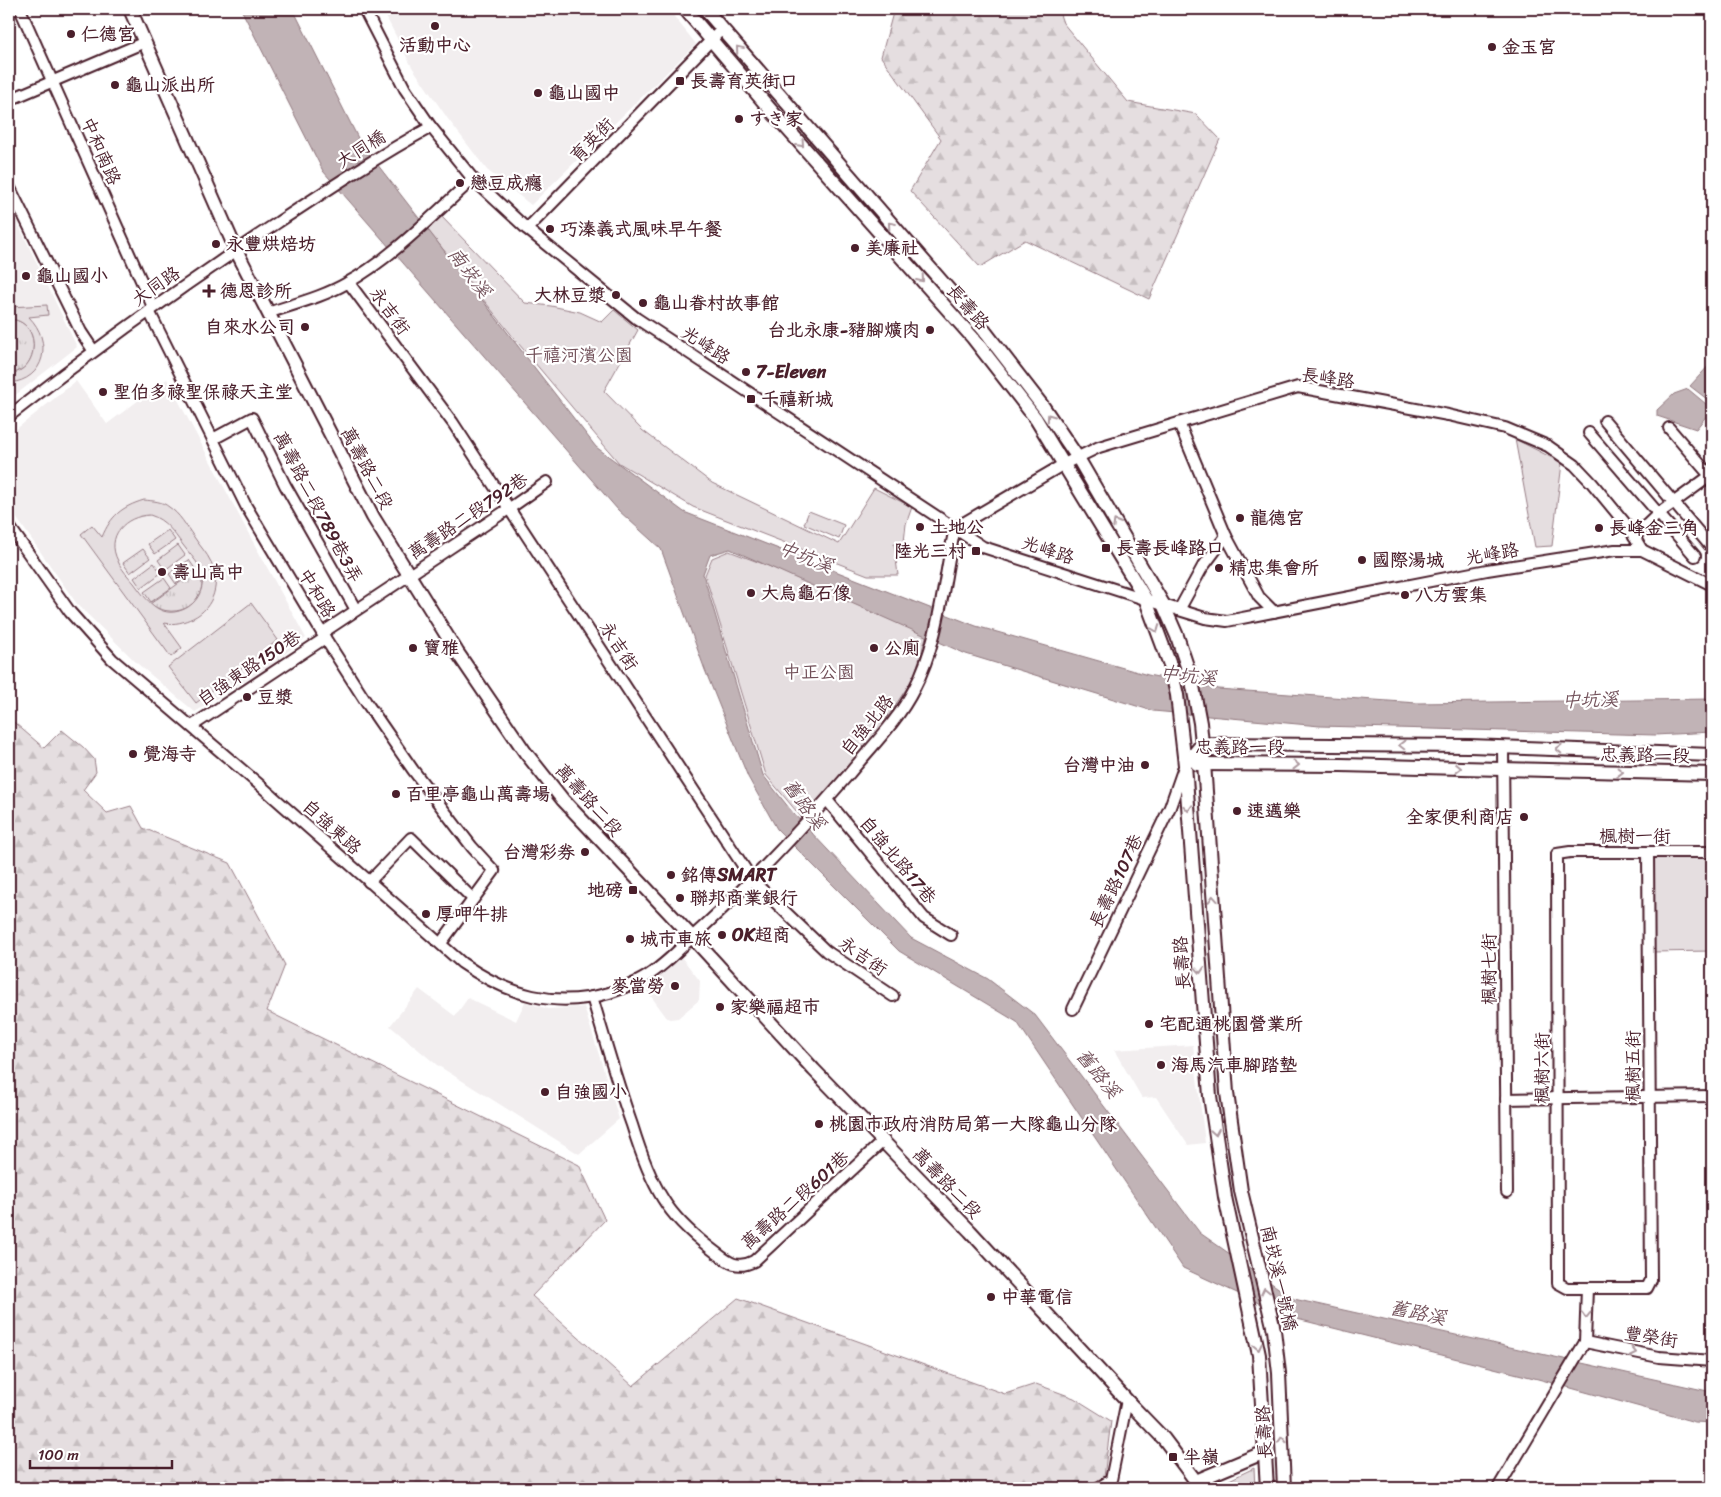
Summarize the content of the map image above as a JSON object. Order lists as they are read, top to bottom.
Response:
{
  "streets": {
    "main road": [
      "長壽路",
      "萬壽路二段",
      "忠義路一段",
      "南崁溪一號橋"
    ],
    "street": [
      "育英街",
      "大同橋",
      "中和南路",
      "大同路",
      "永吉街",
      "光峰路",
      "長峰路",
      "萬壽路二段789巷3弄",
      "萬壽路二段792巷",
      "中和路",
      "自強東路150巷",
      "自強北路",
      "自強東路",
      "楓樹一街",
      "自強北路17巷",
      "長壽路107巷",
      "楓樹七街",
      "楓樹五街",
      "楓樹六街",
      "萬壽路二段601巷",
      "豐榮街"
    ]
  },
  "crossings": [
    ["育英街", "長壽路"],
    ["育英街", "光峰路"],
    ["大同橋", "大同路"],
    ["大同橋", "光峰路"],
    ["中和南路", "大同路"],
    ["中和南路", "中和路"],
    ["大同路", "萬壽路二段"],
    ["大同路", "中和路"],
    ["長壽路", "光峰路"],
    ["長壽路", "長峰路"],
    ["長壽路", "忠義路一段"],
    ["長壽路", "長壽路107巷"],
    ["長壽路", "南崁溪一號橋"],
    ["永吉街", "萬壽路二段792巷"],
    ["永吉街", "自強北路"],
    ["光峰路", "長峰路"],
    ["光峰路", "自強北路"],
    ["長峰路", "自強北路"],
    ["萬壽路二段", "萬壽路二段792巷"],
    ["萬壽路二段", "自強東路"],
    ["萬壽路二段", "萬壽路二段601巷"],
    ["萬壽路二段789巷3弄", "萬壽路二段792巷"],
    ["萬壽路二段789巷3弄", "中和路"],
    ["萬壽路二段789巷3弄", "自強東路150巷"],
    ["萬壽路二段792巷", "自強東路150巷"],
    ["中和路", "自強東路150巷"],
    ["自強東路150巷", "自強東路"],
    ["自強北路", "自強北路17巷"],
    ["忠義路一段", "長壽路107巷"],
    ["忠義路一段", "楓樹七街"],
    ["自強東路", "萬壽路二段601巷"],
    ["楓樹一街", "楓樹五街"],
    ["楓樹一街", "楓樹六街"],
    ["楓樹五街", "楓樹六街"]
  ],
  "one_way": ["豐榮街"],
  "water": ["南崁溪", "中坑溪", "舊路溪"],
  "parks": ["千禧河濱公園", "中正公園"],
  "places": {
    "other": [
      "活動中心",
      "仁德宮",
      "金玉宮",
      "龜山派出所",
      "龜山國中",
      "すき家",
      "戀豆成癮",
      "巧溱義式風味早午餐",
      "永豐烘焙坊",
      "美廉社",
      "龜山國小",
      "大林豆漿",
      "龜山眷村故事館",
      "自來水公司",
      "台北永康-豬腳爌肉",
      "7-Eleven",
      "聖伯多祿聖保祿天主堂",
      "龍德宮",
      "土地公",
      "長峰金三角",
      "國際湯城",
      "精忠集會所",
      "壽山高中",
      "大烏龜石像",
      "八方雲集",
      "寶雅",
      "公廁",
      "豆漿",
      "覺海寺",
      "台灣中油",
      "百里亭龜山萬壽場",
      "速邁樂",
      "全家便利商店",
      "台灣彩券",
      "銘傳SMART",
      "聯邦商業銀行",
      "厚呷牛排",
      "OK超商",
      "城市車旅",
      "麥當勞",
      "家樂福超市",
      "宅配通桃園營業所",
      "海馬汽車腳踏墊",
      "自強國小",
      "桃園市政府消防局第一大隊龜山分隊",
      "中華電信"
    ],
    "transit": [
      "長壽育英街口",
      "千禧新城",
      "長壽長峰路口",
      "陸光三村",
      "地磅",
      "半嶺"
    ],
    "health": ["德恩診所"]
  },
  "scale_bar": "100 m"
}
